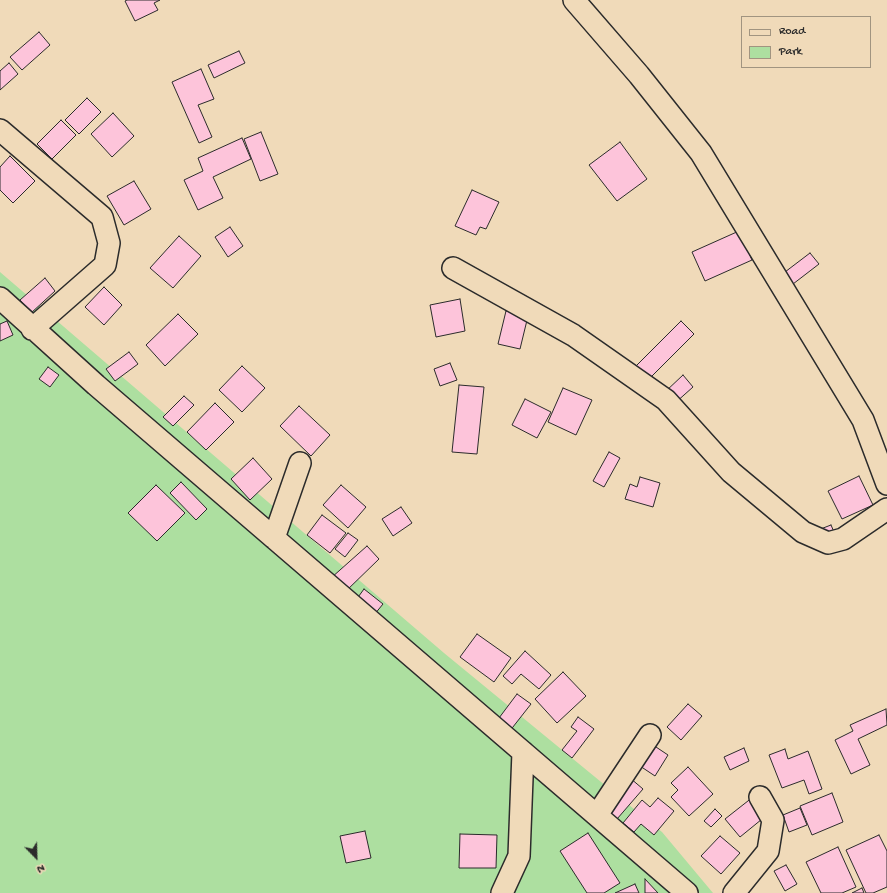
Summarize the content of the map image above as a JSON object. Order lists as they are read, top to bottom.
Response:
{
  "legend": ["Road", "Park"],
  "north": "bottom right"
}
